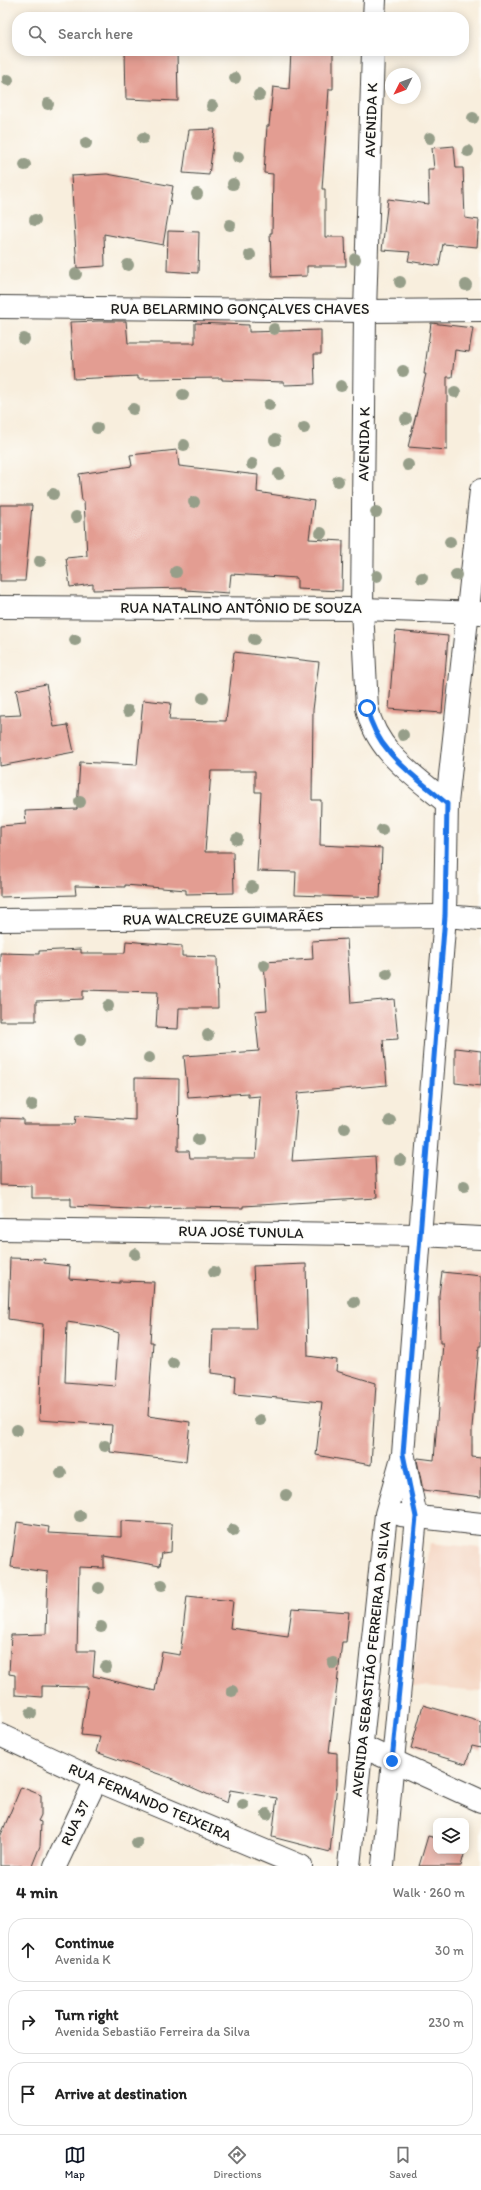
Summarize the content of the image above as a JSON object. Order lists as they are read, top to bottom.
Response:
{
  "streets": {
    "street": [
      "AVENIDA K",
      "RUA BELARMINO GONÇALVES CHAVES",
      "RUA NATALINO ANTÔNIO DE SOUZA",
      "RUA WALCREUZE GUIMARÃES",
      "RUA JOSÉ TUNULA",
      "AVENIDA SEBASTIÃO FERREIRA DA SILVA",
      "RUA FERNANDO TEIXEIRA",
      "RUA 37"
    ]
  },
  "crossings": [
    ["AVENIDA K", "RUA BELARMINO GONÇALVES CHAVES"],
    ["AVENIDA K", "RUA NATALINO ANTÔNIO DE SOUZA"],
    ["AVENIDA K", "AVENIDA SEBASTIÃO FERREIRA DA SILVA"],
    ["RUA NATALINO ANTÔNIO DE SOUZA", "AVENIDA SEBASTIÃO FERREIRA DA SILVA"],
    ["RUA WALCREUZE GUIMARÃES", "AVENIDA SEBASTIÃO FERREIRA DA SILVA"],
    ["RUA JOSÉ TUNULA", "AVENIDA SEBASTIÃO FERREIRA DA SILVA"],
    ["RUA FERNANDO TEIXEIRA", "RUA 37"]
  ],
  "north": "bottom left",
  "page": {
    "search": "Search here",
    "heading": ["4 min", "Walk · 260 m"],
    "list": [
      ["Continue", "Avenida K", "30 m"],
      ["Turn right", "Avenida Sebastião Ferreira da Silva", "230 m"],
      "Arrive at destination"
    ],
    "nav": ["Map", "Directions", "Saved"]
  }
}
